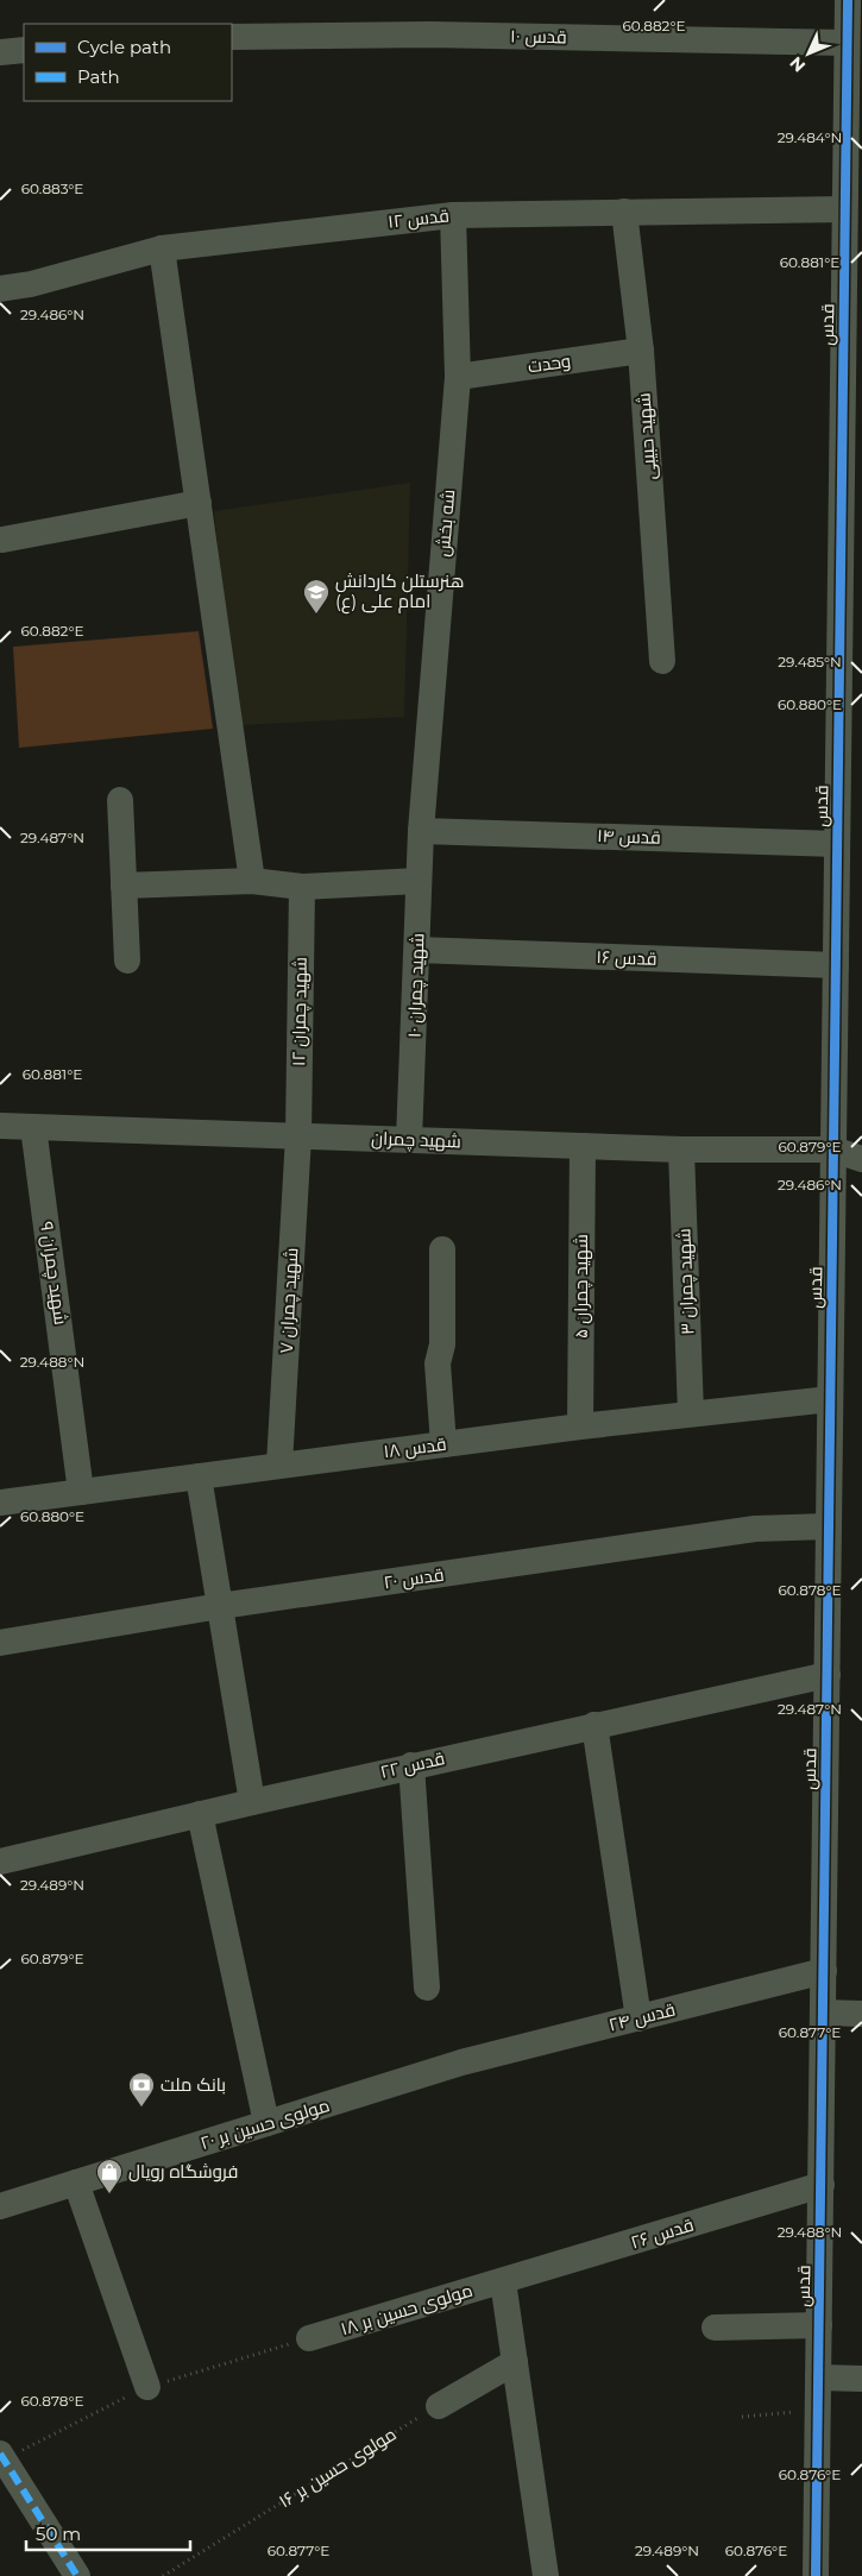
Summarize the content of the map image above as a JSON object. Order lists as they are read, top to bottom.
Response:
{
  "streets": {
    "street": [
      "قدس ۱۰",
      "قدس ۱۲",
      "قدس",
      "وحدت",
      "شهید حبیبی",
      "شه بخش",
      "قدس ۱۴",
      "قدس ۱۶",
      "شهید چمران ۱۰",
      "شهید چمران ۱۲",
      "شهید چمران",
      "شهید چمران ۹",
      "شهید چمران ۳",
      "شهید چمران ۵",
      "شهید چمران ۷",
      "قدس ۱۸",
      "قدس ۲۰",
      "قدس ۲۲",
      "قدس ۲۴",
      "مولوی حسین بر ۲۰",
      "قدس ۲۶",
      "مولوی حسین بر ۱۸"
    ],
    "path": ["مولوی حسین بر ۱۶"]
  },
  "crossings": [
    ["قدس ۱۰", "قدس"],
    ["قدس ۱۲", "قدس"],
    ["قدس ۱۲", "شهید حبیبی"],
    ["قدس ۱۲", "شه بخش"],
    ["قدس", "قدس ۱۴"],
    ["قدس", "قدس ۱۶"],
    ["قدس", "شهید چمران"],
    ["قدس", "قدس ۱۸"],
    ["قدس", "قدس ۲۰"],
    ["قدس", "قدس ۲۲"],
    ["قدس", "قدس ۲۴"],
    ["قدس", "قدس ۲۶"],
    ["وحدت", "شهید حبیبی"],
    ["وحدت", "شه بخش"],
    ["شه بخش", "قدس ۱۴"],
    ["شه بخش", "شهید چمران ۱۰"],
    ["قدس ۱۴", "شهید چمران ۱۰"],
    ["قدس ۱۶", "شهید چمران ۱۰"],
    ["شهید چمران ۱۰", "شهید چمران"],
    ["شهید چمران ۱۲", "شهید چمران"],
    ["شهید چمران ۱۲", "شهید چمران ۷"],
    ["شهید چمران", "شهید چمران ۹"],
    ["شهید چمران", "شهید چمران ۳"],
    ["شهید چمران", "شهید چمران ۵"],
    ["شهید چمران", "شهید چمران ۷"],
    ["شهید چمران ۹", "قدس ۱۸"],
    ["شهید چمران ۳", "قدس ۱۸"],
    ["شهید چمران ۵", "قدس ۱۸"],
    ["شهید چمران ۷", "قدس ۱۸"],
    ["قدس ۲۴", "مولوی حسین بر ۲۰"],
    ["قدس ۲۶", "مولوی حسین بر ۱۸"]
  ],
  "places": {
    "school or university": ["هنرستلن کاردانش امام علی (ع)"],
    "bank": ["بانک ملت"],
    "shop": ["فروشگاه رویال"]
  },
  "legend": ["Cycle path", "Path"],
  "scale_bar": "50 m",
  "north": "bottom left",
  "coordinates": [
    "60.882°E",
    "29.484°N",
    "60.883°E",
    "60.881°E",
    "29.486°N",
    "29.485°N",
    "60.880°E",
    "29.487°N",
    "60.879°E",
    "29.488°N",
    "60.878°E",
    "29.489°N",
    "60.877°E",
    "60.876°E"
  ]
}
